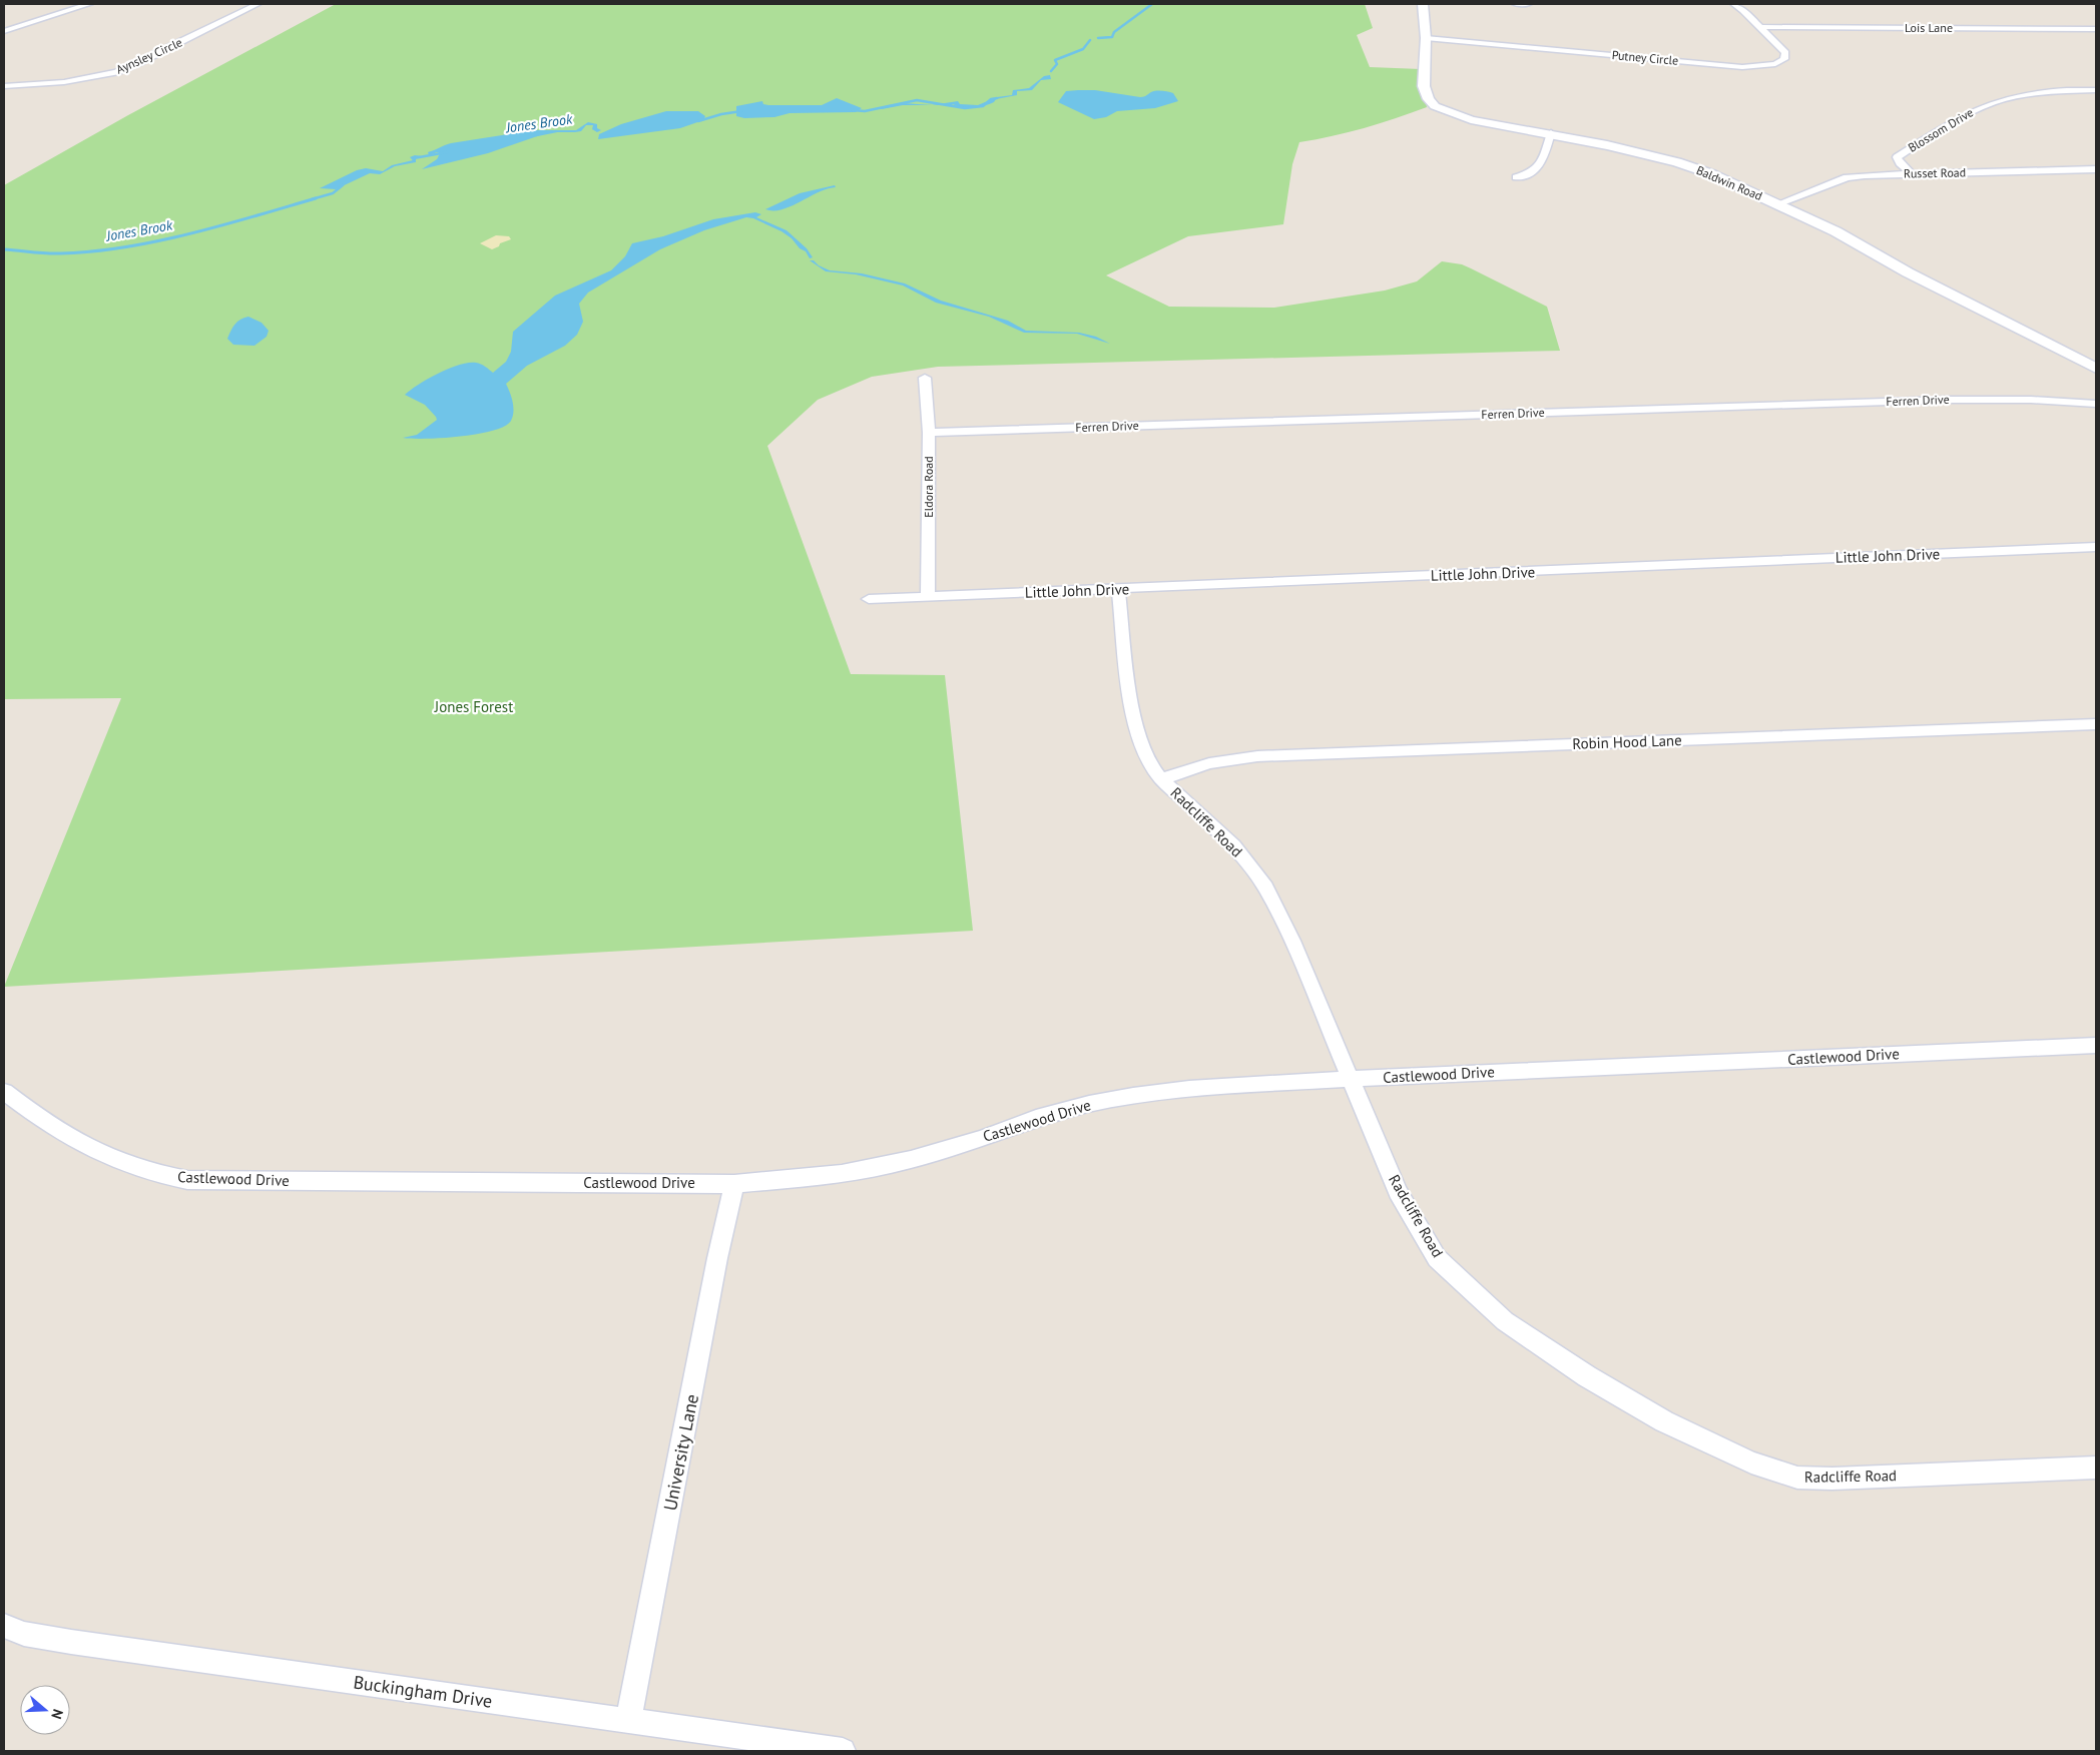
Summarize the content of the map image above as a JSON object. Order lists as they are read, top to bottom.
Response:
{
  "streets": {
    "street": [
      "Lois Lane",
      "Aynsley Circle",
      "Putney Circle",
      "Blossom Drive",
      "Russet Road",
      "Baldwin Road",
      "Ferren Drive",
      "Eldora Road",
      "Little John Drive",
      "Robin Hood Lane",
      "Radcliffe Road",
      "Castlewood Drive",
      "University Lane",
      "Buckingham Drive"
    ]
  },
  "crossings": [
    ["Lois Lane", "Putney Circle"],
    ["Putney Circle", "Baldwin Road"],
    ["Blossom Drive", "Russet Road"],
    ["Russet Road", "Baldwin Road"],
    ["Ferren Drive", "Eldora Road"],
    ["Eldora Road", "Little John Drive"],
    ["Little John Drive", "Radcliffe Road"],
    ["Robin Hood Lane", "Radcliffe Road"],
    ["Radcliffe Road", "Castlewood Drive"],
    ["Castlewood Drive", "University Lane"],
    ["University Lane", "Buckingham Drive"]
  ],
  "water": ["Jones Brook"],
  "parks": ["Jones Forest"],
  "north": "right"
}
